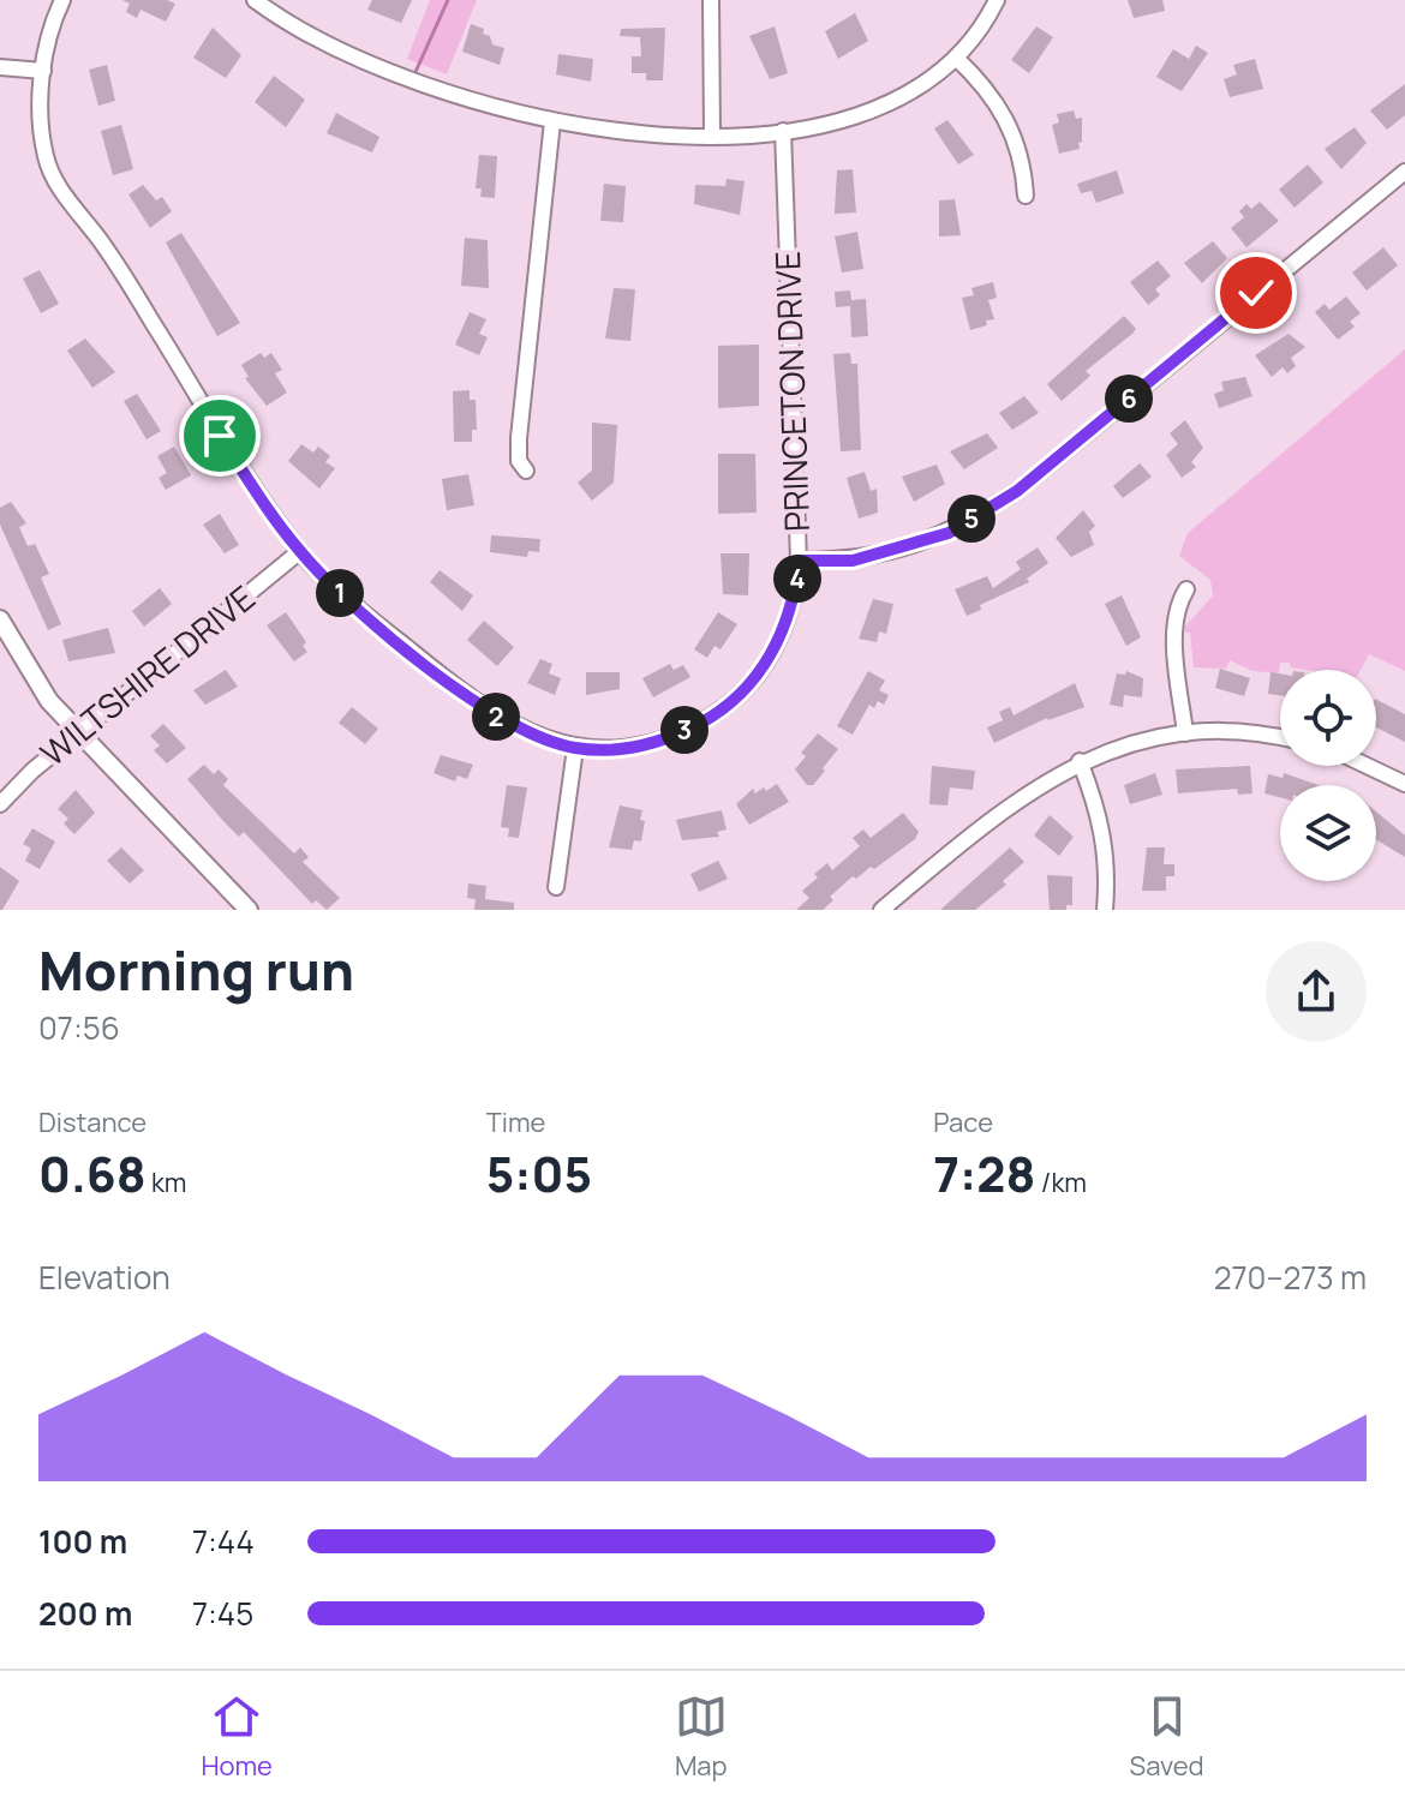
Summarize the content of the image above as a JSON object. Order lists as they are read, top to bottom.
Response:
{
  "streets": {
    "street": ["PRINCETON DRIVE", "WILTSHIRE DRIVE"]
  },
  "crossings": [
    ["PRINCETON DRIVE", "WILTSHIRE DRIVE"]
  ],
  "page": {
    "pins": [
      "6",
      "5",
      "4",
      "1",
      "2",
      "3"
    ],
    "heading": ["Morning run", "07:56"],
    "stats": [
      ["Distance", "0.68 km"],
      ["Time", "5:05"],
      ["Pace", "7:28 /km"]
    ],
    "chart": ["Elevation", "270–273 m"],
    "list": [
      {
        "name": "100 m",
        "note": "7:44"
      },
      {
        "name": "200 m",
        "note": "7:45"
      }
    ],
    "tabs": ["Home", "Map", "Saved"]
  }
}
